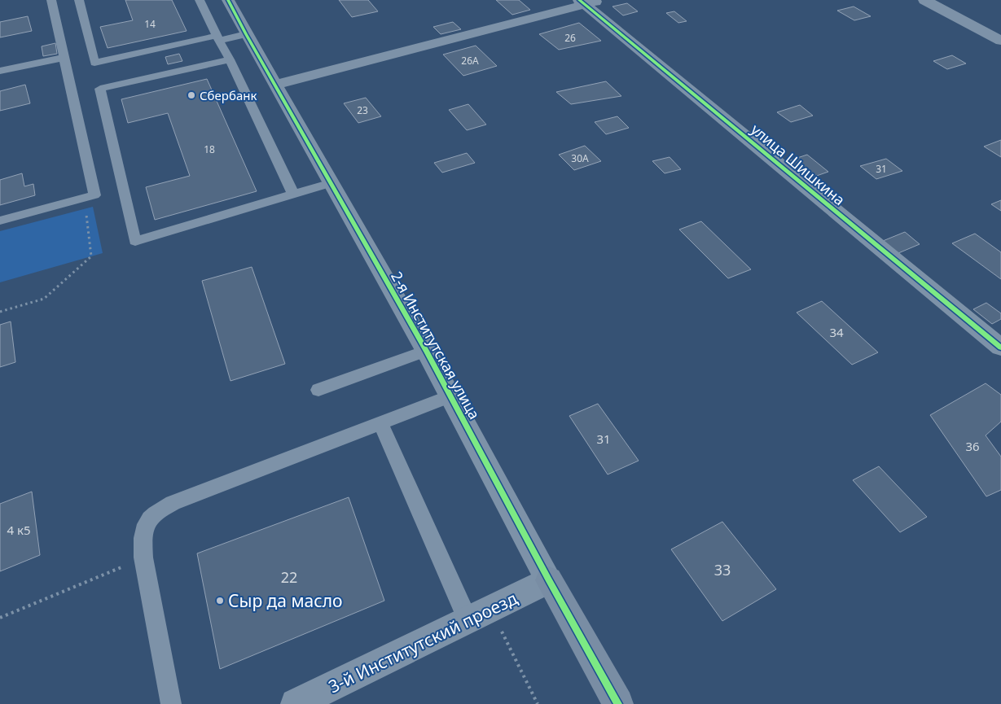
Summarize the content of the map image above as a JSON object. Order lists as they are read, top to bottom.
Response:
{
  "streets": {
    "street": ["улица Шишкина", "2-я Институтская улица", "3-й Институтский проезд"]
  },
  "crossings": [
    ["2-я Институтская улица", "3-й Институтский проезд"]
  ],
  "places": ["Сбербанк", "Сыр да масло"],
  "house_numbers": [
    "14",
    "26",
    "26А",
    "23",
    "18",
    "30А",
    "31",
    "34",
    "31",
    "36",
    "4 к5",
    "33",
    "22"
  ]
}
